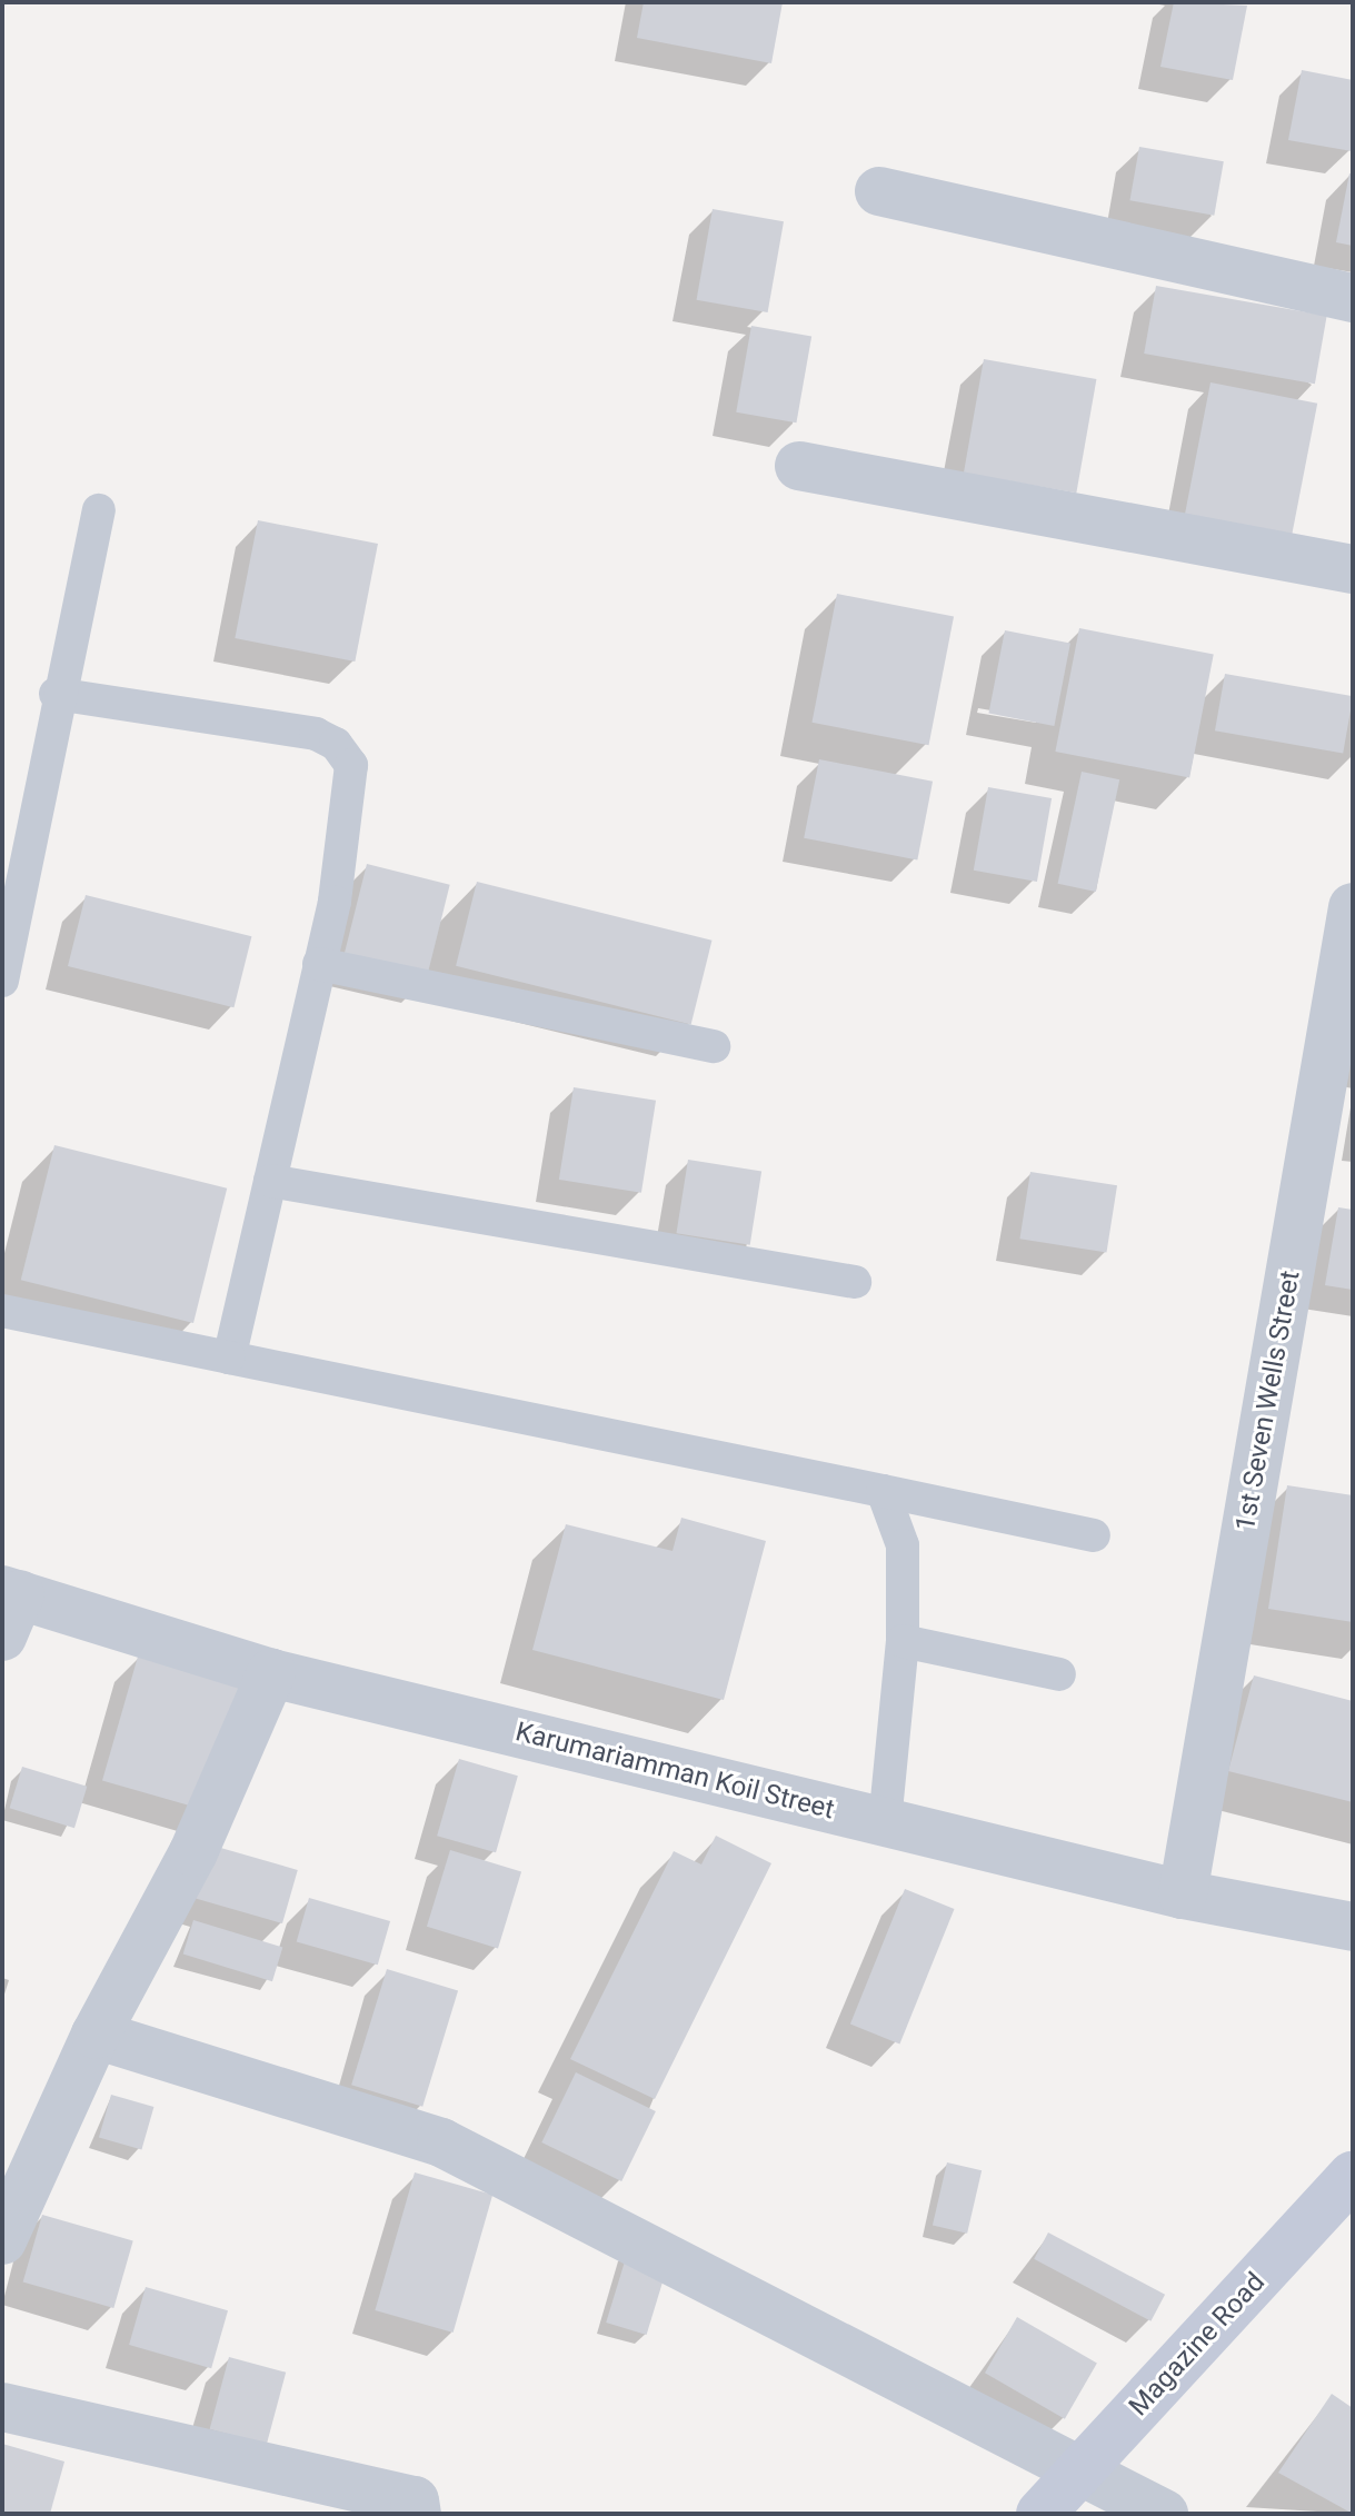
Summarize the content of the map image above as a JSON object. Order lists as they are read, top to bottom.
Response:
{
  "streets": {
    "street": ["1st Seven Wells Street", "Karumariamman Koil Street", "Magazine Road"]
  },
  "crossings": [
    ["1st Seven Wells Street", "Karumariamman Koil Street"]
  ]
}
